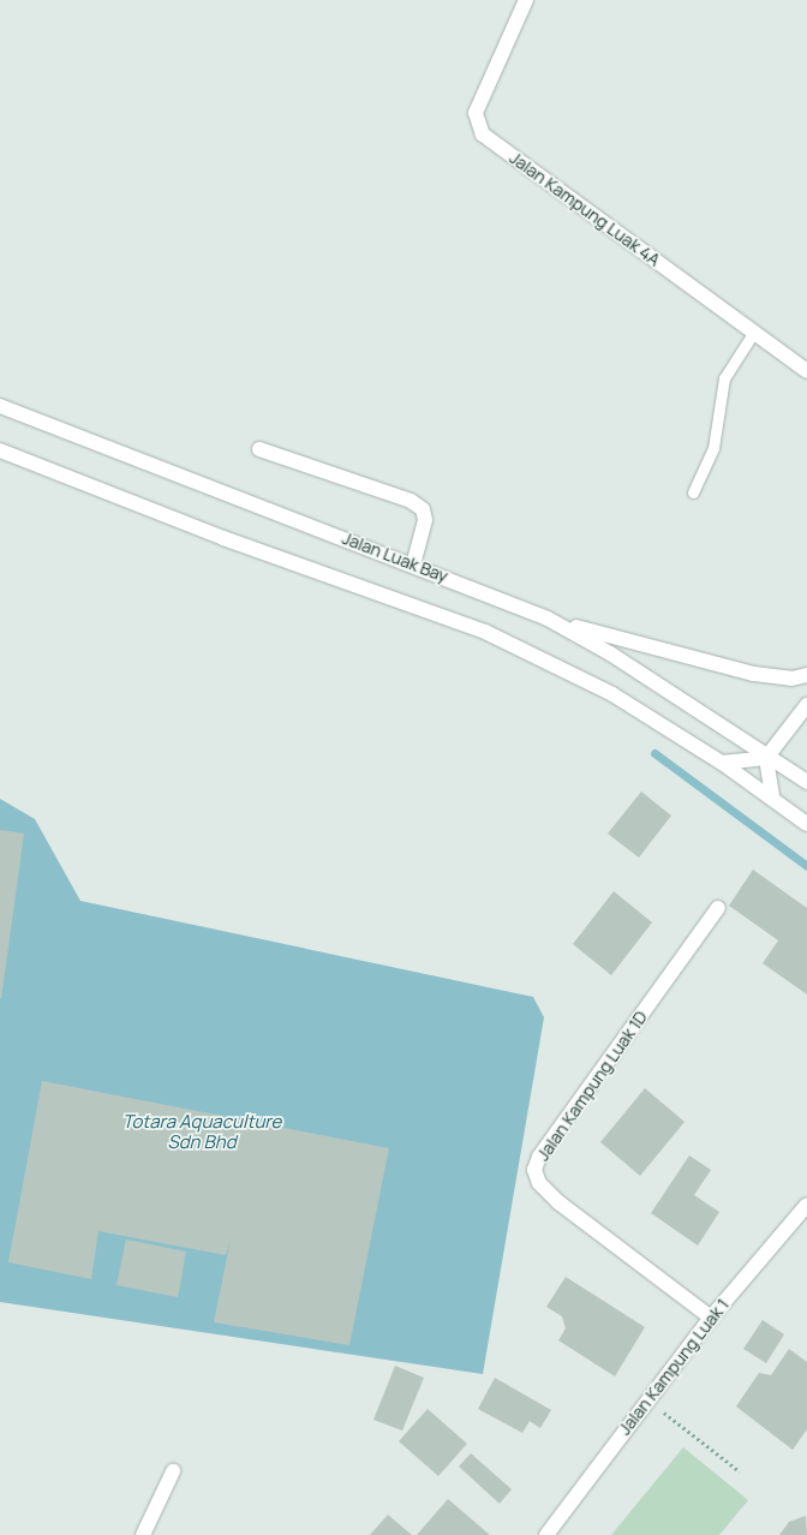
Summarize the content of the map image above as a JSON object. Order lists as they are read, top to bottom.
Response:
{
  "streets": {
    "street": [
      "Jalan Kampung Luak 4A",
      "Jalan Luak Bay",
      "Jalan Kampung Luak 1D",
      "Jalan Kampung Luak 1"
    ]
  },
  "crossings": [
    ["Jalan Kampung Luak 1D", "Jalan Kampung Luak 1"]
  ],
  "water": ["Totara Aquaculture Sdn Bhd"]
}
